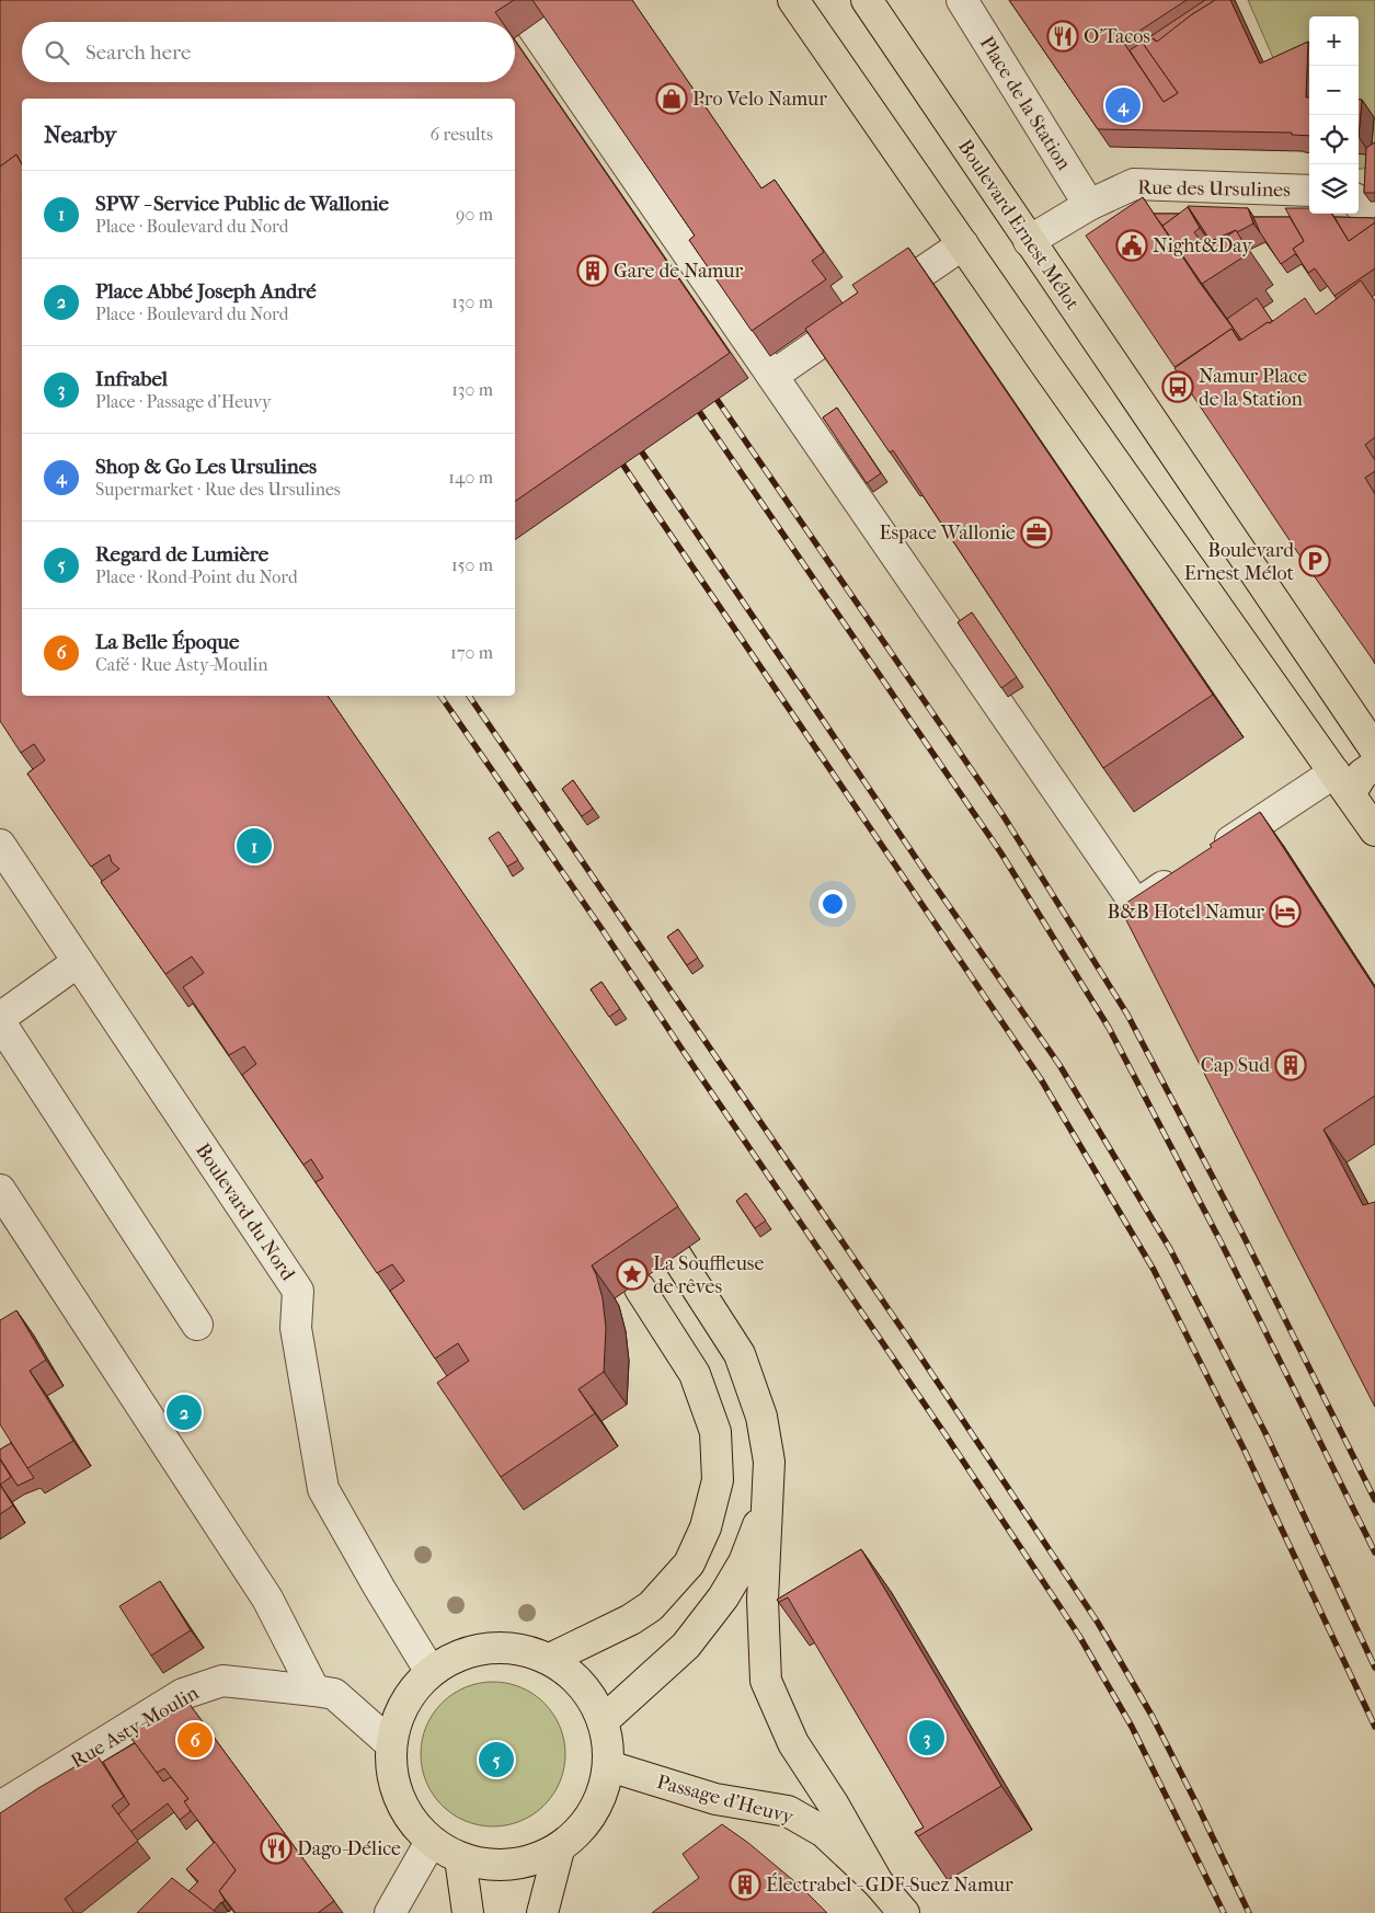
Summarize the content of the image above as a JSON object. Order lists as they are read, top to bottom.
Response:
{
  "streets": {
    "main road": ["Boulevard Ernest Mélot", "Passage d'Heuvy"],
    "street": [
      "Place de la Station",
      "Rue des Ursulines",
      "Boulevard du Nord",
      "Rue Asty-Moulin"
    ]
  },
  "crossings": [
    ["Place de la Station", "Rue des Ursulines"],
    ["Rue des Ursulines", "Boulevard Ernest Mélot"]
  ],
  "places": {
    "restaurant": ["O'Tacos", "Dago-Délice"],
    "shop": ["Pro Velo Namur"],
    "public building": ["Night&Day"],
    "building": ["Gare de Namur", "Cap Sud", "Électrabel - GDF-Suez Namur"],
    "bus stop": ["Namur Place de la Station"],
    "office": ["Espace Wallonie"],
    "parking": ["Boulevard Ernest Mélot"],
    "hotel": ["B&B Hotel Namur"],
    "place": ["La Souffleuse de rêves"]
  },
  "page": {
    "map_buttons": ["+", "−"],
    "search": "Search here",
    "pins": [
      "4",
      "1",
      "2",
      "3",
      "6",
      "5"
    ],
    "heading": ["Nearby", "6 results"],
    "list": [
      {
        "mark": "1",
        "name": "SPW - Service Public de Wallonie",
        "note": "Place · Boulevard du Nord",
        "value": "90 m"
      },
      {
        "mark": "2",
        "name": "Place Abbé Joseph André",
        "note": "Place · Boulevard du Nord",
        "value": "130 m"
      },
      {
        "mark": "3",
        "name": "Infrabel",
        "note": "Place · Passage d'Heuvy",
        "value": "130 m"
      },
      {
        "mark": "4",
        "name": "Shop & Go Les Ursulines",
        "note": "Supermarket · Rue des Ursulines",
        "value": "140 m"
      },
      {
        "mark": "5",
        "name": "Regard de Lumière",
        "note": "Place · Rond-Point du Nord",
        "value": "150 m"
      },
      {
        "mark": "6",
        "name": "La Belle Époque",
        "note": "Café · Rue Asty-Moulin",
        "value": "170 m"
      }
    ]
  }
}
